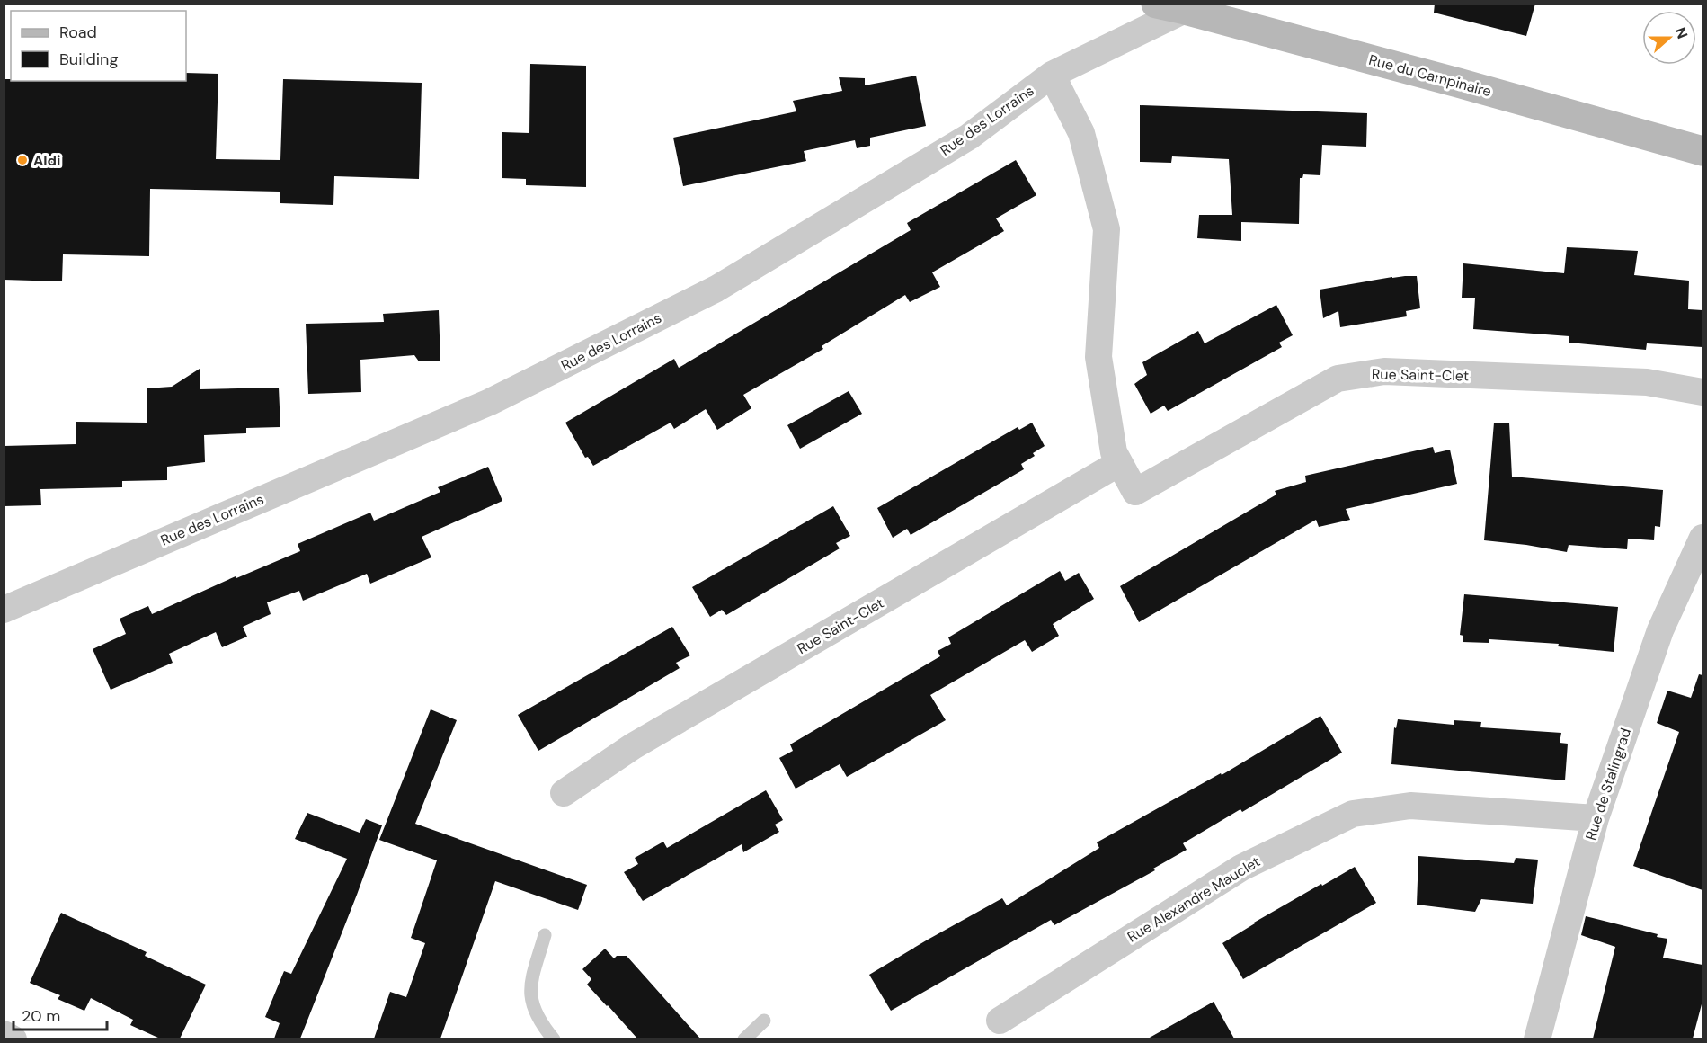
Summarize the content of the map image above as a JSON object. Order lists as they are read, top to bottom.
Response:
{
  "streets": {
    "main road": ["Rue du Campinaire"],
    "street": [
      "Rue des Lorrains",
      "Rue Saint-Clet",
      "Rue de Stalingrad",
      "Rue Alexandre Mauclet"
    ]
  },
  "crossings": [
    ["Rue du Campinaire", "Rue des Lorrains"],
    ["Rue des Lorrains", "Rue Saint-Clet"],
    ["Rue de Stalingrad", "Rue Alexandre Mauclet"]
  ],
  "places": ["Aldi"],
  "legend": ["Road", "Building"],
  "scale_bar": "20 m",
  "north": "right"
}
